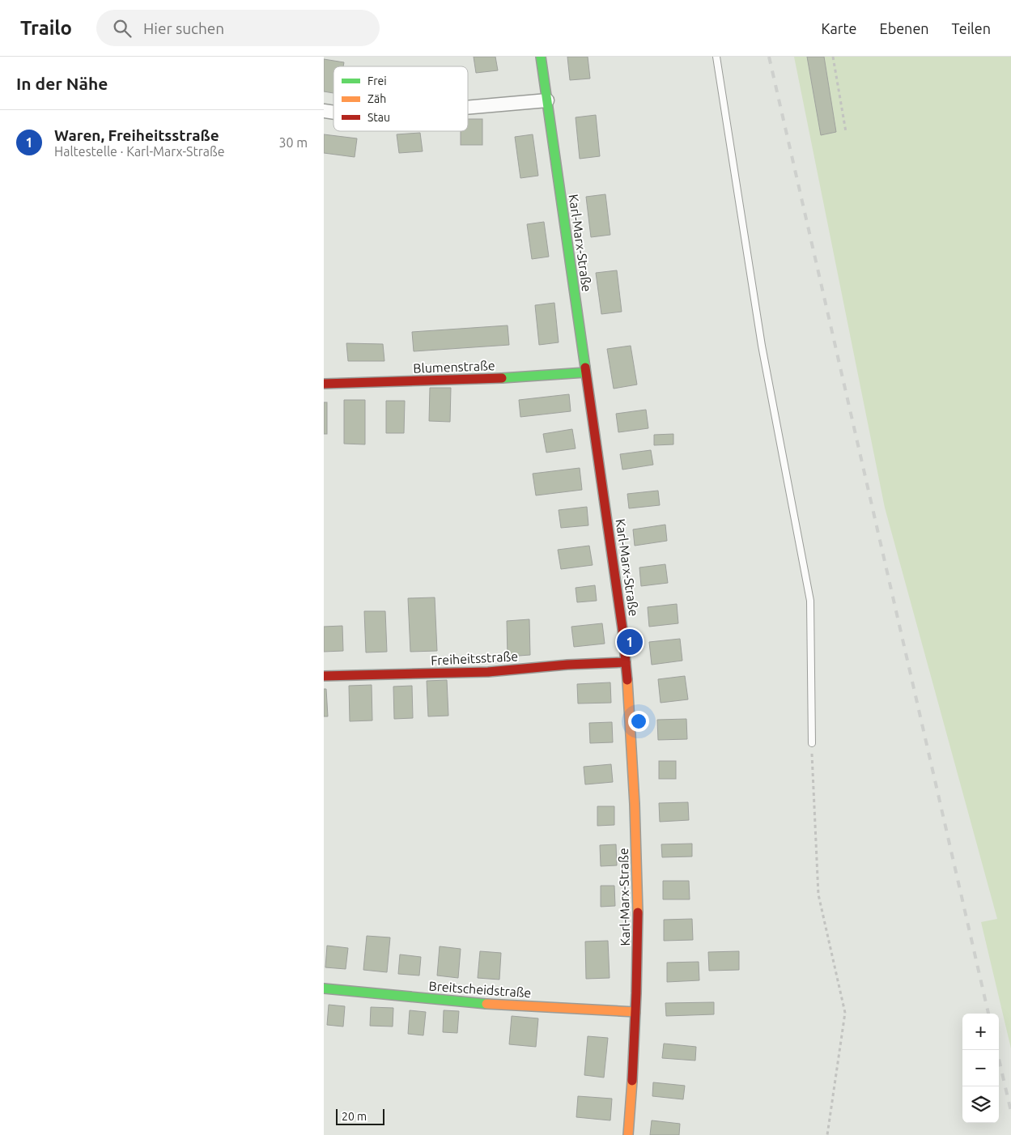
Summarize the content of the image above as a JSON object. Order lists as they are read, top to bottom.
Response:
{
  "streets": {
    "street": [
      "Karl-Marx-Straße",
      "Blumenstraße",
      "Freiheitsstraße",
      "Breitscheidstraße"
    ]
  },
  "crossings": [
    ["Karl-Marx-Straße", "Blumenstraße"],
    ["Karl-Marx-Straße", "Freiheitsstraße"],
    ["Karl-Marx-Straße", "Breitscheidstraße"]
  ],
  "legend": ["Frei", "Zäh", "Stau"],
  "scale_bar": "20 m",
  "page": {
    "header": "Trailo",
    "search": "Hier suchen",
    "nav": ["Karte", "Ebenen", "Teilen"],
    "heading": "In der Nähe",
    "list": [
      {
        "mark": "1",
        "name": "Waren, Freiheitsstraße",
        "note": "Haltestelle · Karl-Marx-Straße",
        "value": "30 m"
      }
    ],
    "pins": "1",
    "map_buttons": ["+", "−"],
    "scale": "20 m"
  }
}
